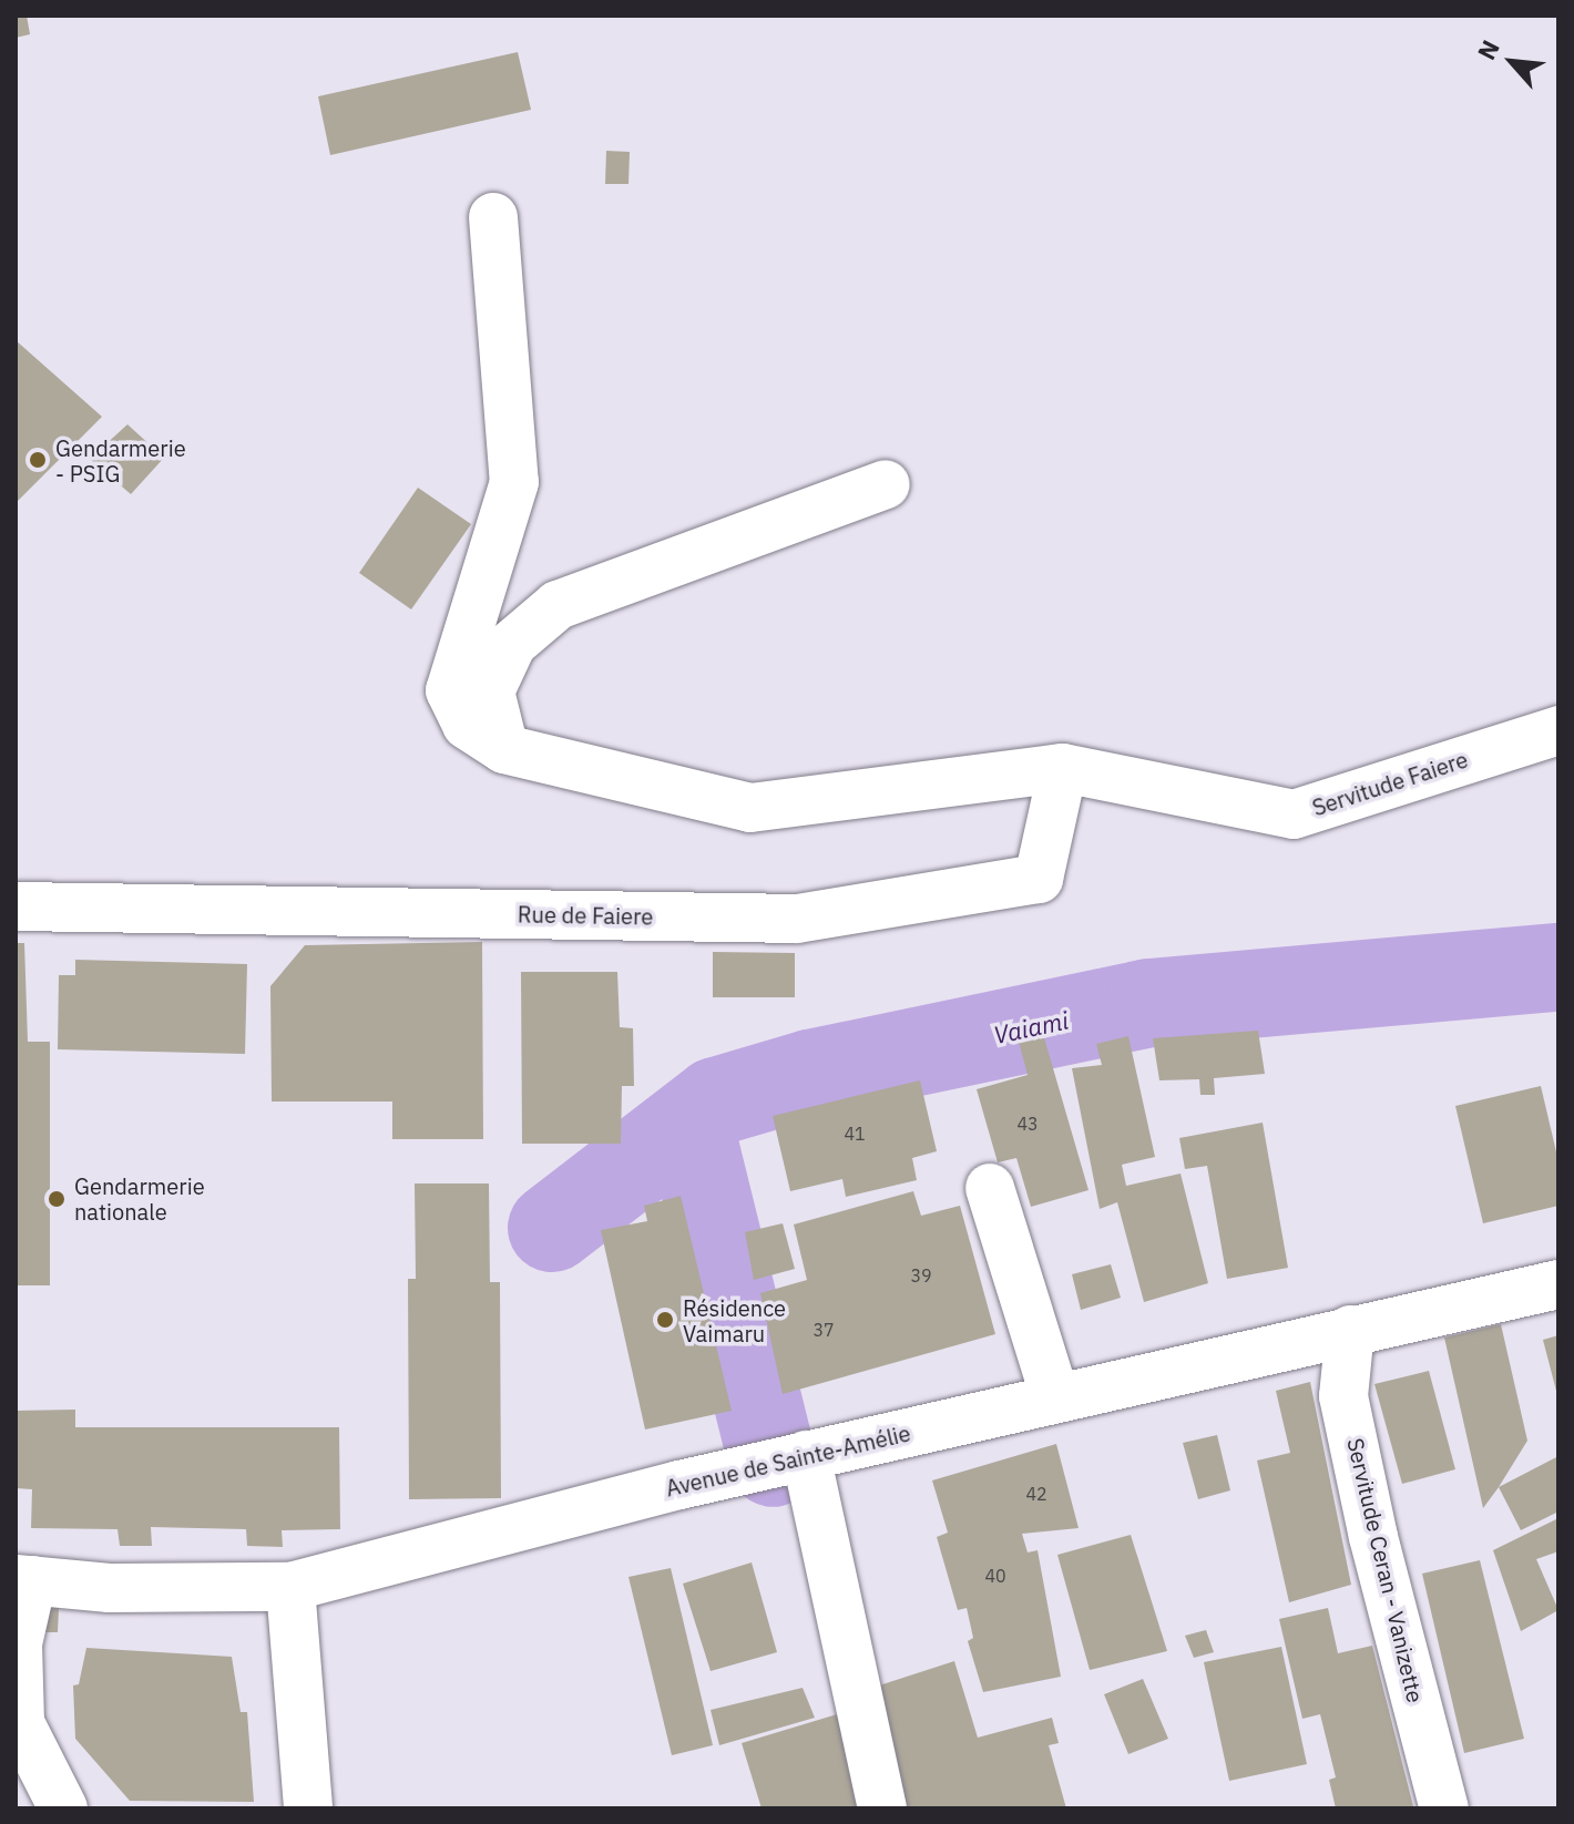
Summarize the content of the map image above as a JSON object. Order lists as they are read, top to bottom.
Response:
{
  "streets": {
    "street": [
      "Servitude Faiere",
      "Rue de Faiere",
      "Avenue de Sainte-Amélie",
      "Servitude Ceran - Vanizette"
    ]
  },
  "crossings": [
    ["Servitude Faiere", "Rue de Faiere"],
    ["Avenue de Sainte-Amélie", "Servitude Ceran - Vanizette"]
  ],
  "water": ["Vaiami"],
  "places": ["Gendarmerie - PSIG", "Gendarmerie nationale", "Résidence Vaimaru"],
  "house_numbers": [
    "43",
    "41",
    "39",
    "37",
    "42",
    "40"
  ],
  "north": "top left"
}
